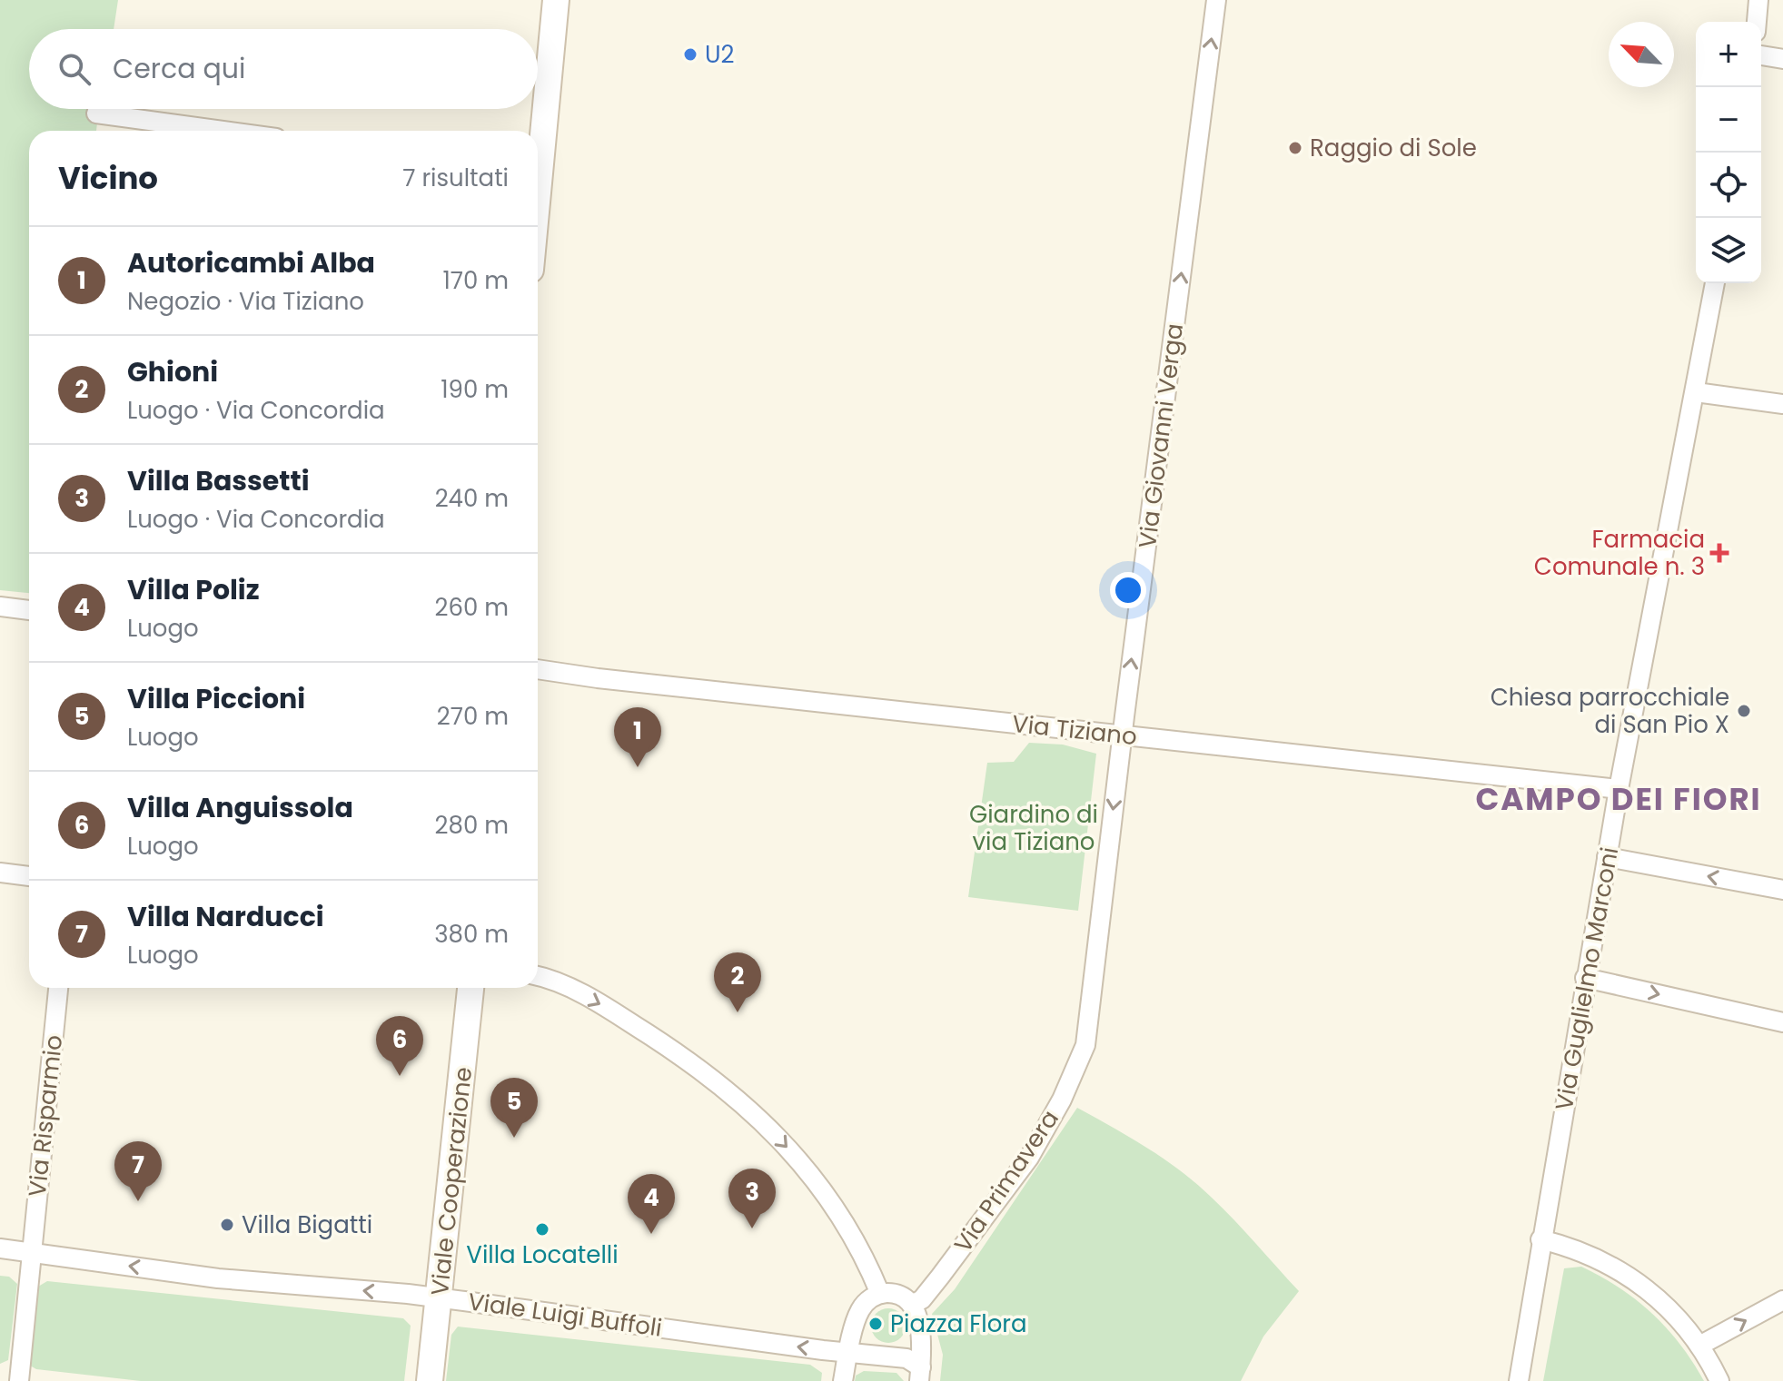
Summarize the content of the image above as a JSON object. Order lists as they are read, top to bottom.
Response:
{
  "streets": {
    "street": [
      "Via Giovanni Verga",
      "Via Tiziano",
      "Via Guglielmo Marconi",
      "Via Risparmio",
      "Viale Cooperazione",
      "Via Primavera",
      "Viale Luigi Buffoli"
    ]
  },
  "crossings": [
    ["Via Giovanni Verga", "Via Tiziano"],
    ["Via Giovanni Verga", "Via Primavera"],
    ["Via Tiziano", "Via Guglielmo Marconi"],
    ["Via Risparmio", "Viale Luigi Buffoli"],
    ["Viale Cooperazione", "Viale Luigi Buffoli"]
  ],
  "one_way": ["Viale Luigi Buffoli"],
  "districts": ["CAMPO DEI FIORI"],
  "parks": ["Giardino di via Tiziano"],
  "places": {
    "other": [
      "U2",
      "Raggio di Sole",
      "Chiesa parrocchiale di San Pio X",
      "Villa Bigatti",
      "Villa Locatelli",
      "Piazza Flora"
    ],
    "health": ["Farmacia Comunale n. 3"]
  },
  "north": "top left",
  "page": {
    "map_buttons": ["+", "−"],
    "search": "Cerca qui",
    "heading": ["Vicino", "7 risultati"],
    "list": [
      {
        "mark": "1",
        "name": "Autoricambi Alba",
        "note": "Negozio · Via Tiziano",
        "value": "170 m"
      },
      {
        "mark": "2",
        "name": "Ghioni",
        "note": "Luogo · Via Concordia",
        "value": "190 m"
      },
      {
        "mark": "3",
        "name": "Villa Bassetti",
        "note": "Luogo · Via Concordia",
        "value": "240 m"
      },
      {
        "mark": "4",
        "name": "Villa Poliz",
        "note": "Luogo",
        "value": "260 m"
      },
      {
        "mark": "5",
        "name": "Villa Piccioni",
        "note": "Luogo",
        "value": "270 m"
      },
      {
        "mark": "6",
        "name": "Villa Anguissola",
        "note": "Luogo",
        "value": "280 m"
      },
      {
        "mark": "7",
        "name": "Villa Narducci",
        "note": "Luogo",
        "value": "380 m"
      }
    ],
    "pins": [
      "1",
      "2",
      "6",
      "5",
      "7",
      "3",
      "4"
    ]
  }
}
